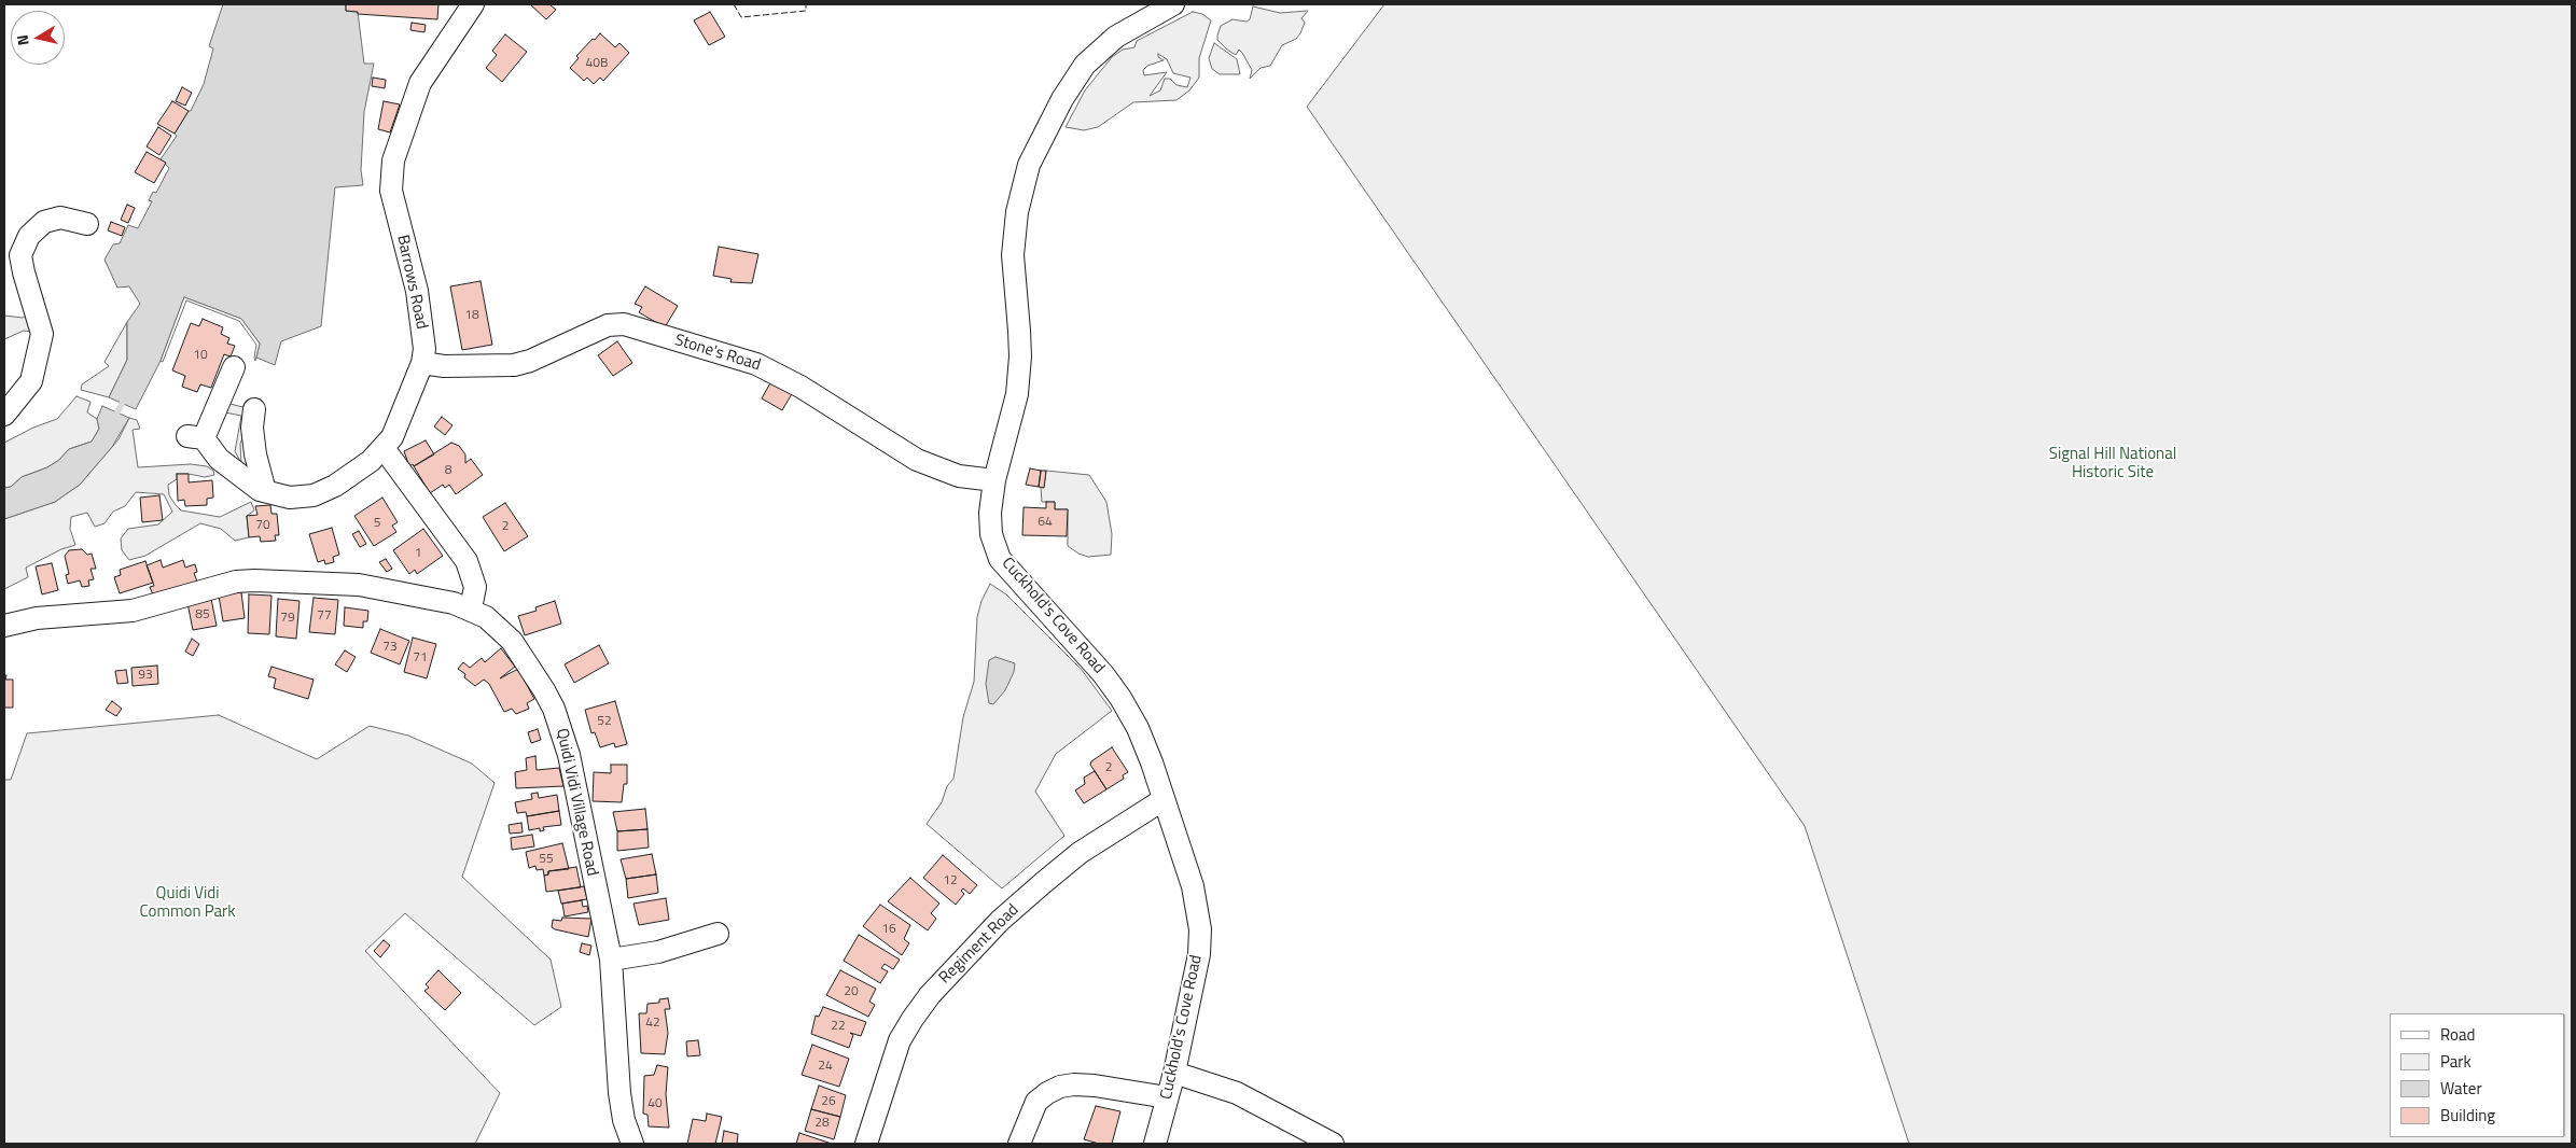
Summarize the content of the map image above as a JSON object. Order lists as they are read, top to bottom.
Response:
{
  "streets": {
    "street": [
      "Barrows Road",
      "Stone's Road",
      "Cuckhold's Cove Road",
      "Quidi Vidi Village Road",
      "Regiment Road"
    ]
  },
  "crossings": [
    ["Barrows Road", "Stone's Road"],
    ["Stone's Road", "Cuckhold's Cove Road"],
    ["Cuckhold's Cove Road", "Regiment Road"]
  ],
  "parks": ["Signal Hill National Historic Site", "Quidi Vidi Common Park"],
  "house_numbers": [
    "40B",
    "18",
    "10",
    "8",
    "64",
    "5",
    "70",
    "2",
    "1",
    "85",
    "77",
    "79",
    "73",
    "71",
    "93",
    "52",
    "2",
    "55",
    "12",
    "16",
    "20",
    "42",
    "22",
    "24",
    "26",
    "40",
    "28"
  ],
  "legend": [
    "Road",
    "Park",
    "Water",
    "Building"
  ],
  "north": "left"
}
